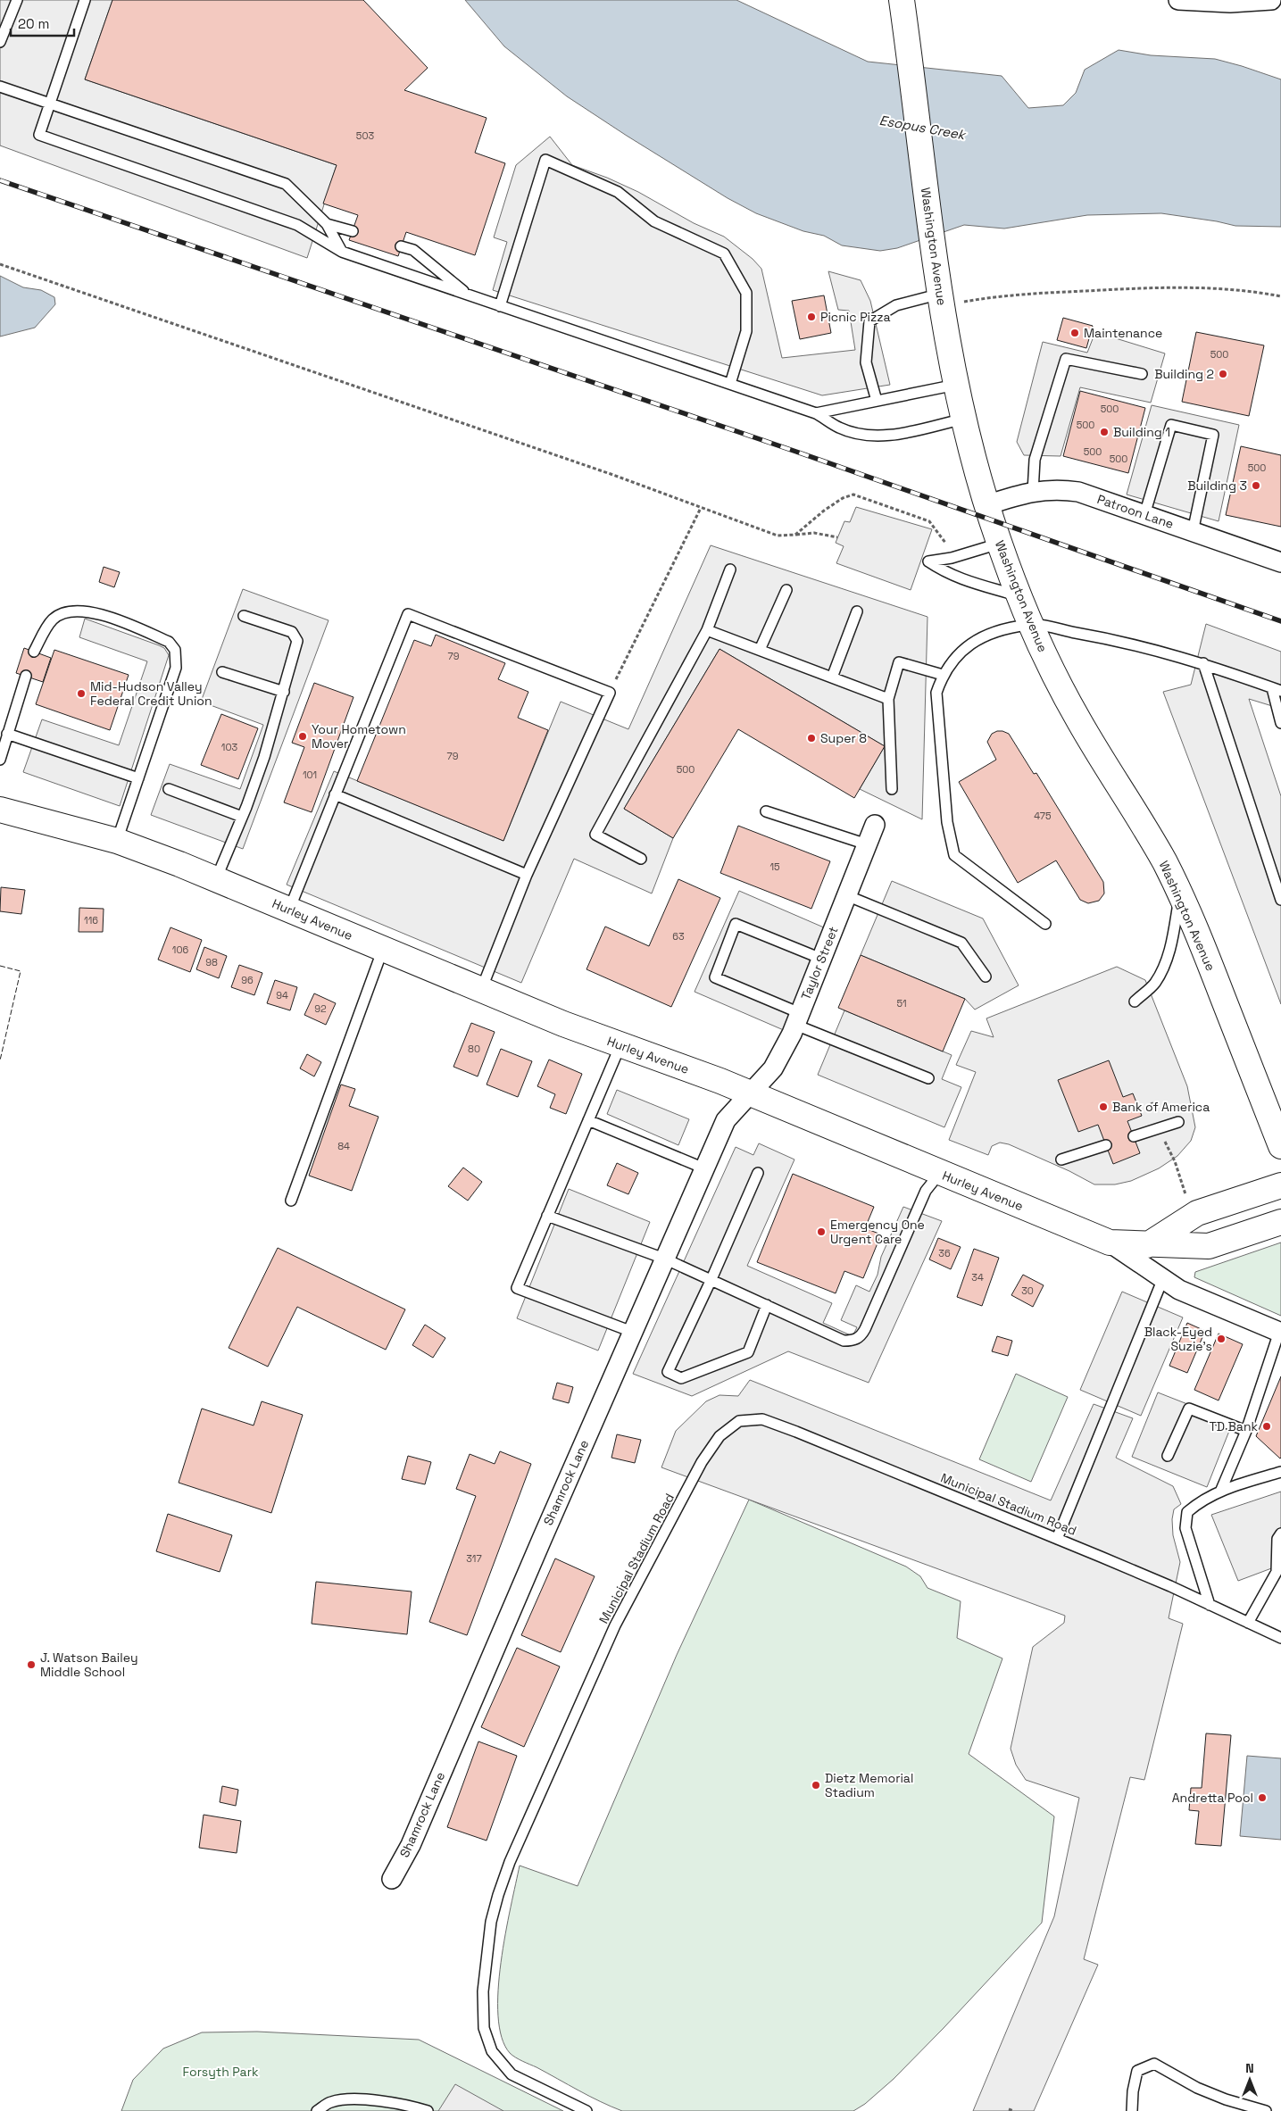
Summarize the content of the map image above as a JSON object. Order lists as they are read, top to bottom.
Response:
{
  "streets": {
    "street": [
      "Washington Avenue",
      "Patroon Lane",
      "Hurley Avenue",
      "Taylor Street",
      "Shamrock Lane"
    ],
    "lane": ["Municipal Stadium Road"]
  },
  "crossings": [
    ["Washington Avenue", "Patroon Lane"],
    ["Hurley Avenue", "Taylor Street"],
    ["Hurley Avenue", "Shamrock Lane"],
    ["Taylor Street", "Shamrock Lane"]
  ],
  "water": ["Esopus Creek"],
  "parks": ["Forsyth Park"],
  "places": [
    "Picnic Pizza",
    "Maintenance",
    "Building 2",
    "Building 1",
    "Building 3",
    "Mid-Hudson Valley Federal Credit Union",
    "Your Hometown Mover",
    "Super 8",
    "Bank of America",
    "Emergency One Urgent Care",
    "Black-Eyed Suzie's",
    "TD Bank",
    "J. Watson Bailey Middle School",
    "Dietz Memorial Stadium",
    "Andretta Pool"
  ],
  "house_numbers": [
    "503",
    "500",
    "500",
    "500",
    "500",
    "500",
    "500",
    "79",
    "103",
    "79",
    "500",
    "101",
    "475",
    "15",
    "116",
    "63",
    "106",
    "98",
    "96",
    "94",
    "51",
    "92",
    "80",
    "84",
    "36",
    "34",
    "30",
    "317"
  ],
  "scale_bar": "20 m",
  "north": "top"
}
